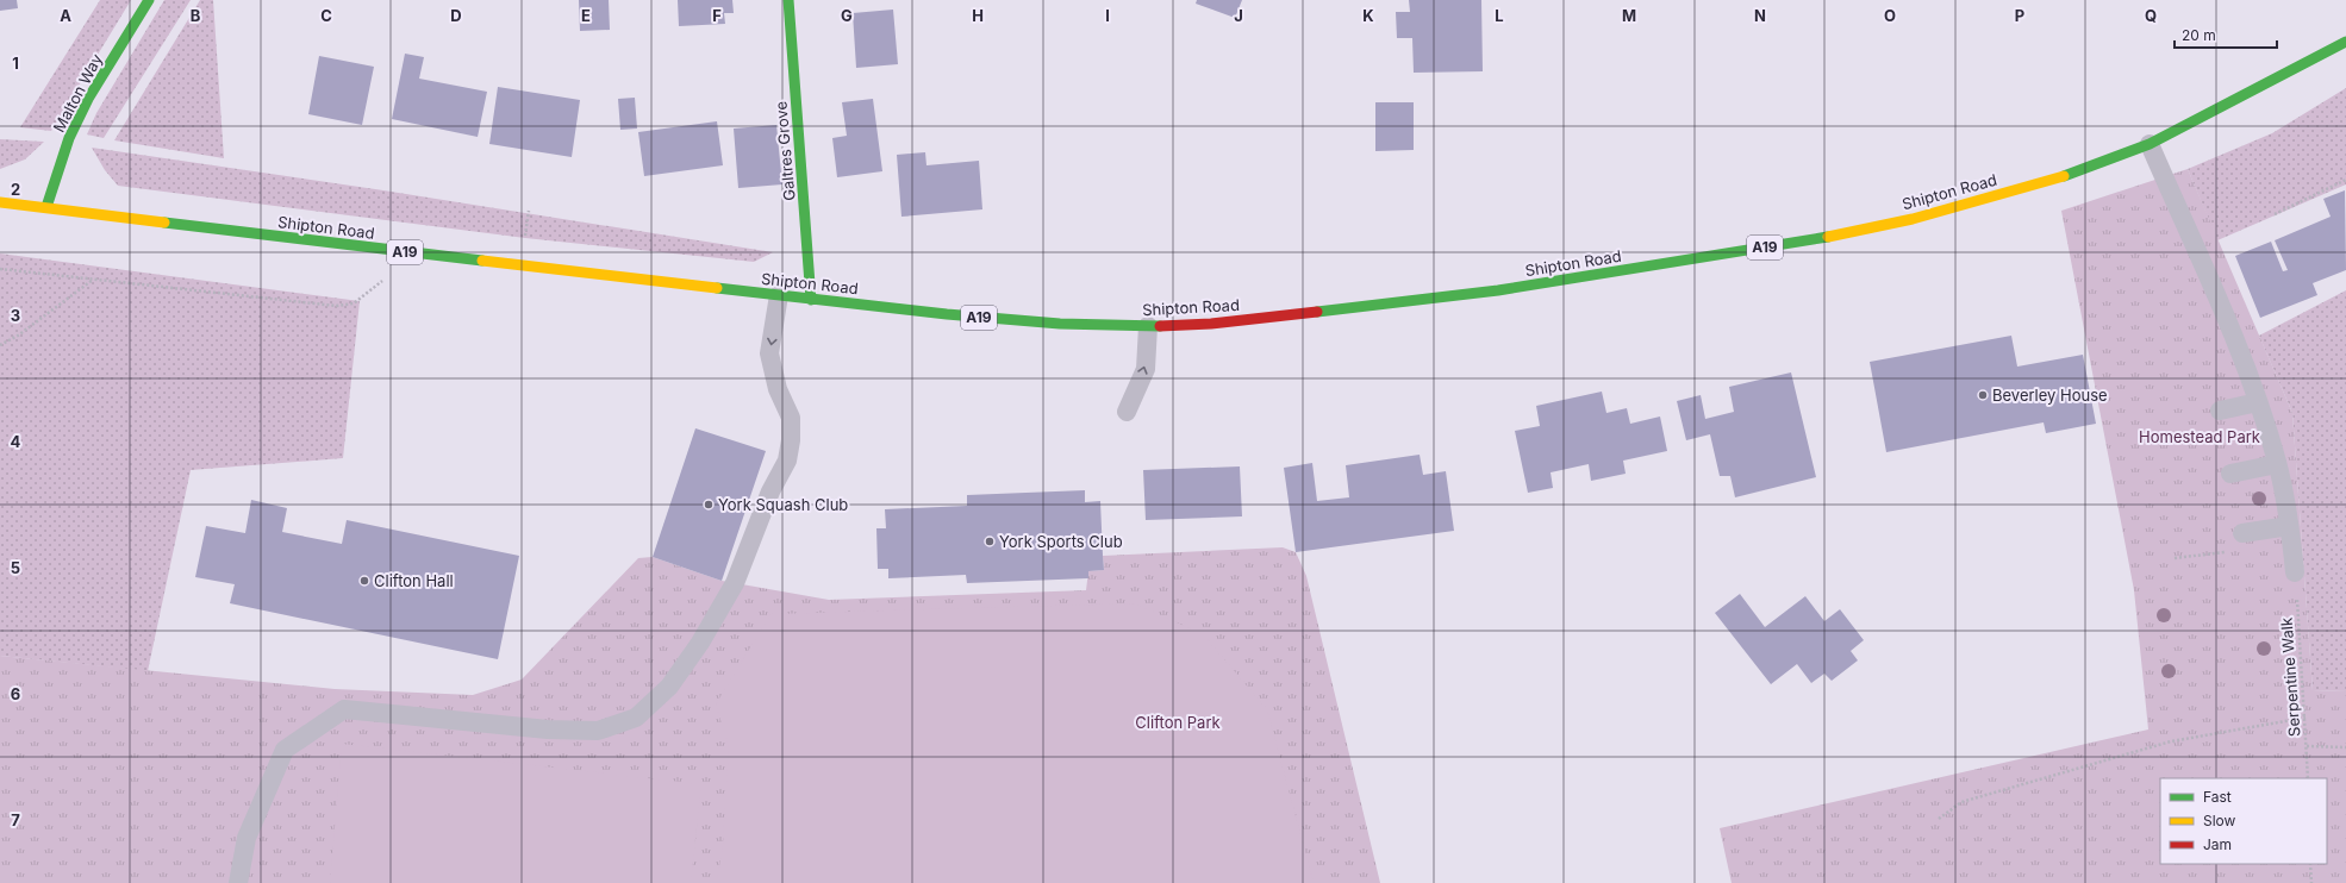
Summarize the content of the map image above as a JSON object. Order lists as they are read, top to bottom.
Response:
{
  "streets": {
    "main road": [
      "Malton Way",
      "Galtres Grove",
      "Shipton Road",
      "A19"
    ],
    "path": ["Serpentine Walk"]
  },
  "crossings": [
    ["Malton Way", "Shipton Road"],
    ["Galtres Grove", "Shipton Road"]
  ],
  "parks": ["Homestead Park", "Clifton Park"],
  "places": [
    "Beverley House",
    "York Squash Club",
    "York Sports Club",
    "Clifton Hall"
  ],
  "legend": ["Fast", "Slow", "Jam"],
  "scale_bar": "20 m",
  "grid": {
    "columns": [
      "A",
      "B",
      "C",
      "D",
      "E",
      "F",
      "G",
      "H",
      "I",
      "J",
      "K",
      "L",
      "M",
      "N",
      "O",
      "P",
      "Q"
    ],
    "rows": [
      "1",
      "2",
      "3",
      "4",
      "5",
      "6",
      "7"
    ]
  }
}
